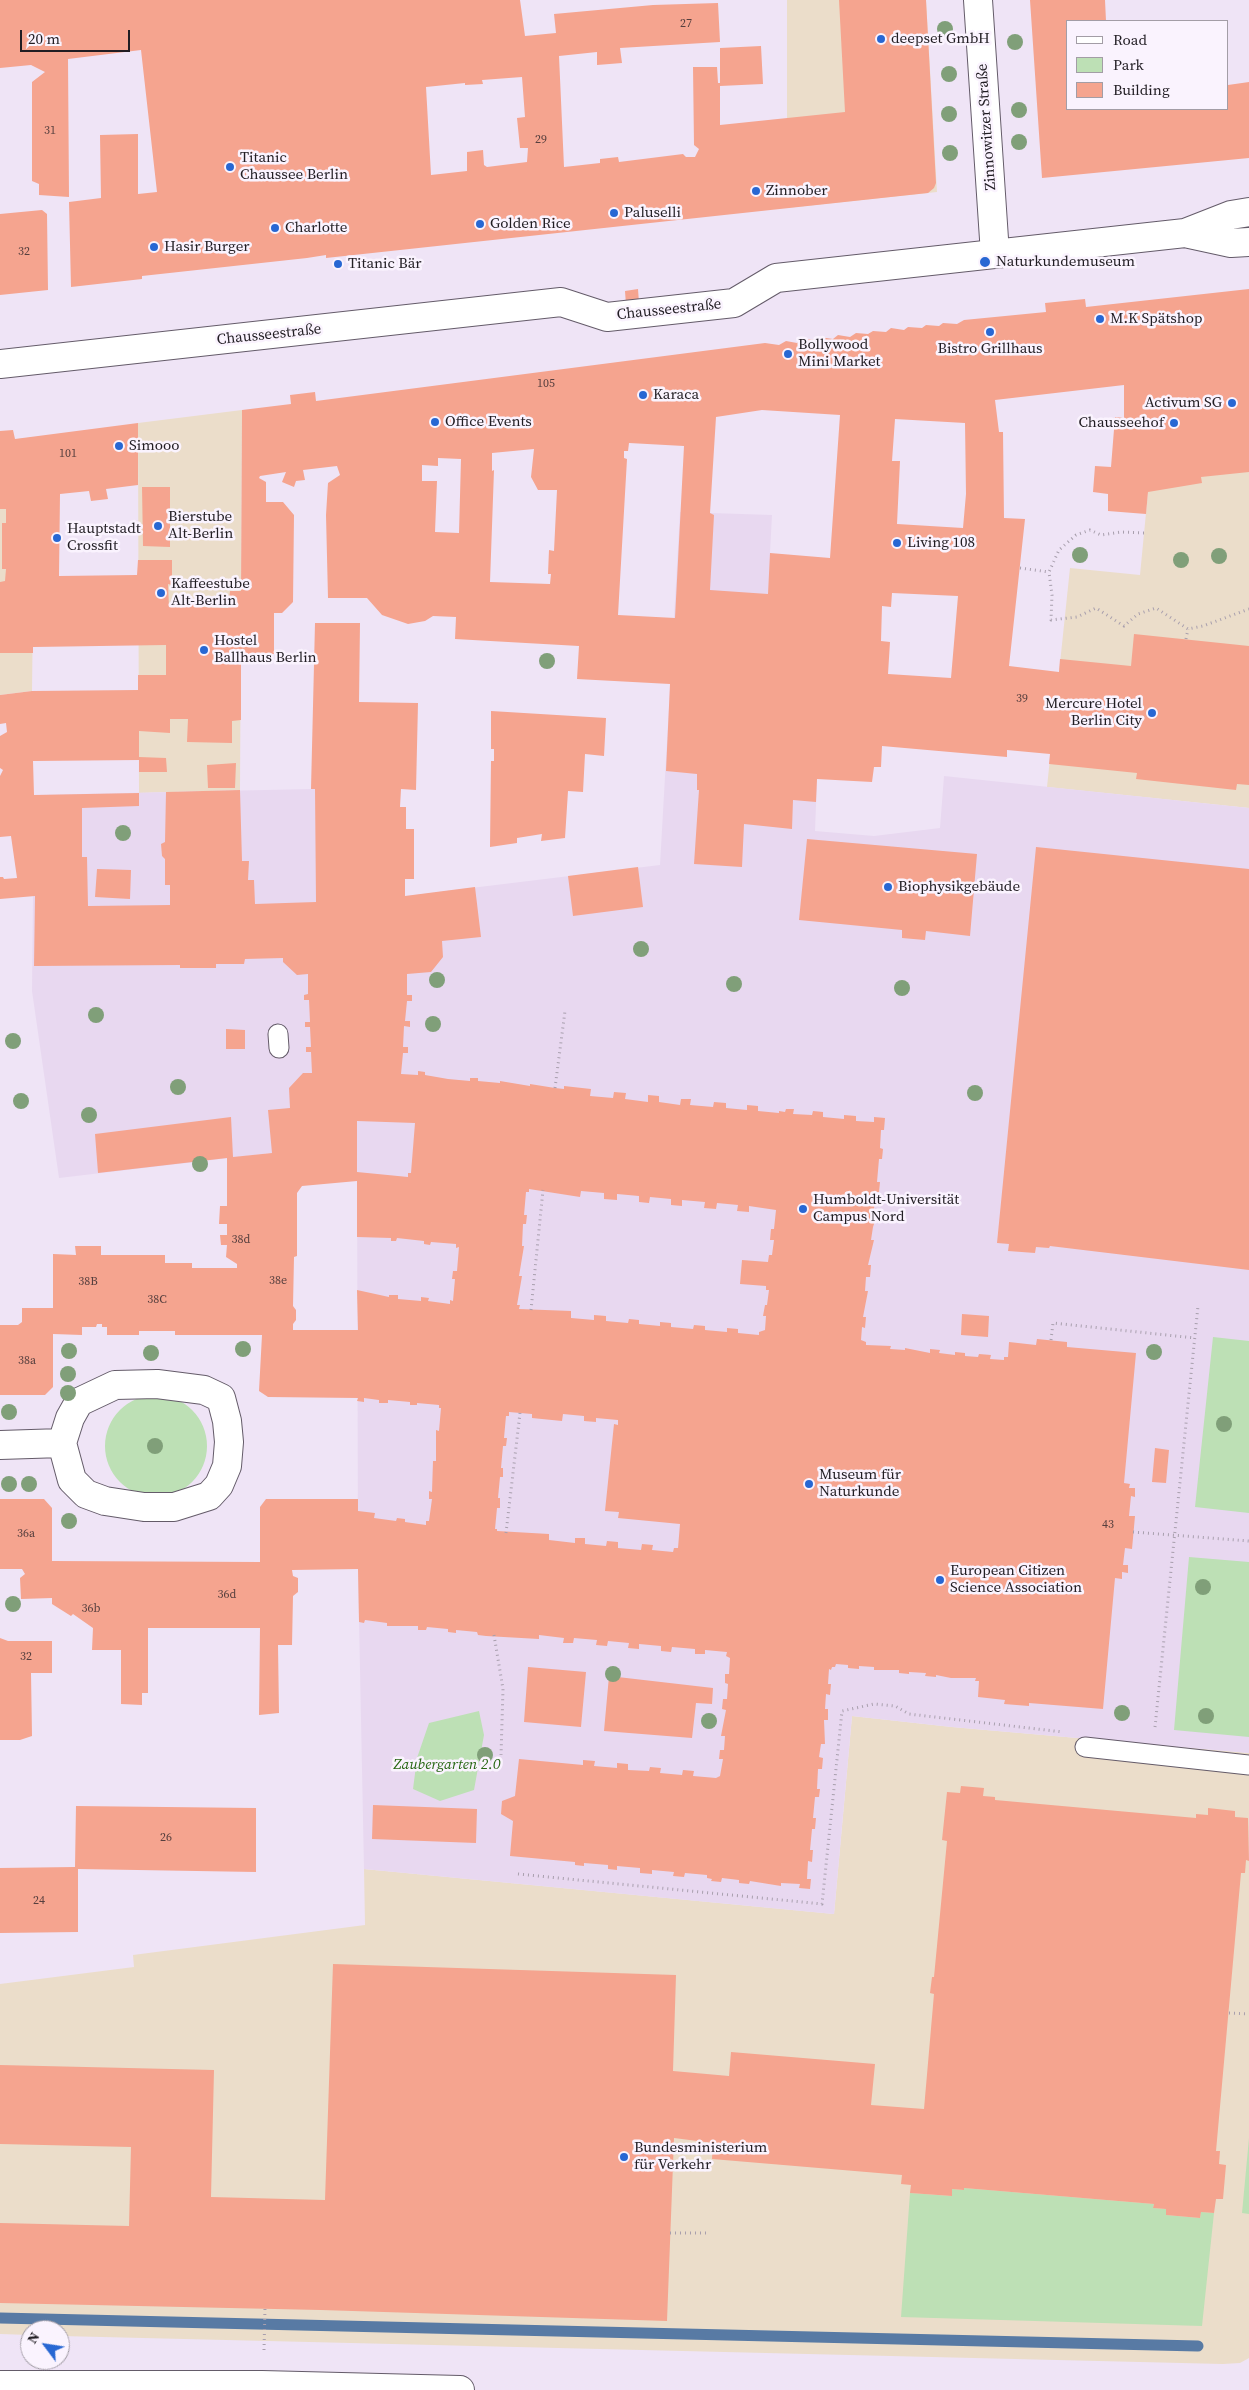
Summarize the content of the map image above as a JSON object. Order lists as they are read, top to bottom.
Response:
{
  "streets": {
    "main road": ["Zinnowitzer Straße", "Chausseestraße"]
  },
  "crossings": [
    ["Zinnowitzer Straße", "Chausseestraße"]
  ],
  "parks": ["Zaubergarten 2.0"],
  "places": [
    "deepset GmbH",
    "Titanic Chaussee Berlin",
    "Zinnober",
    "Paluselli",
    "Golden Rice",
    "Charlotte",
    "Hasir Burger",
    "Naturkundemuseum",
    "Titanic Bär",
    "M.K Spätshop",
    "Bistro Grillhaus",
    "Bollywood Mini Market",
    "Karaca",
    "Activum SG",
    "Office Events",
    "Chausseehof",
    "Simooo",
    "Bierstube Alt-Berlin",
    "Hauptstadt Crossfit",
    "Living 108",
    "Kaffeestube Alt-Berlin",
    "Hostel Ballhaus Berlin",
    "Mercure Hotel Berlin City",
    "Biophysikgebäude",
    "Humboldt-Universität Campus Nord",
    "Museum für Naturkunde",
    "European Citizen Science Association",
    "Bundesministerium für Verkehr"
  ],
  "house_numbers": [
    "27",
    "31",
    "29",
    "32",
    "105",
    "101",
    "39",
    "38d",
    "38e",
    "38B",
    "38C",
    "38a",
    "43",
    "36a",
    "36d",
    "36b",
    "32",
    "26",
    "24"
  ],
  "legend": ["Road", "Park", "Building"],
  "scale_bar": "20 m",
  "north": "top left"
}
